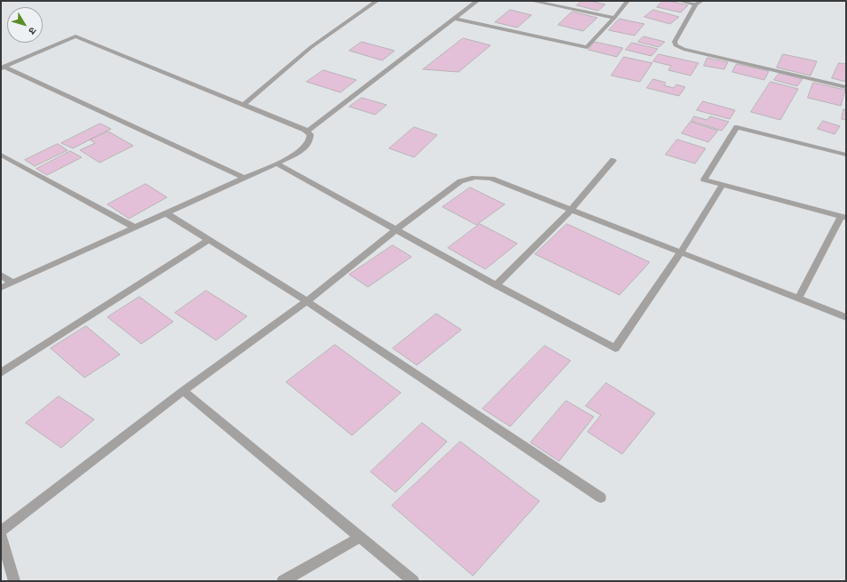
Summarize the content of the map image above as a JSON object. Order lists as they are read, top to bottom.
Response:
{
  "north": "bottom right"
}
